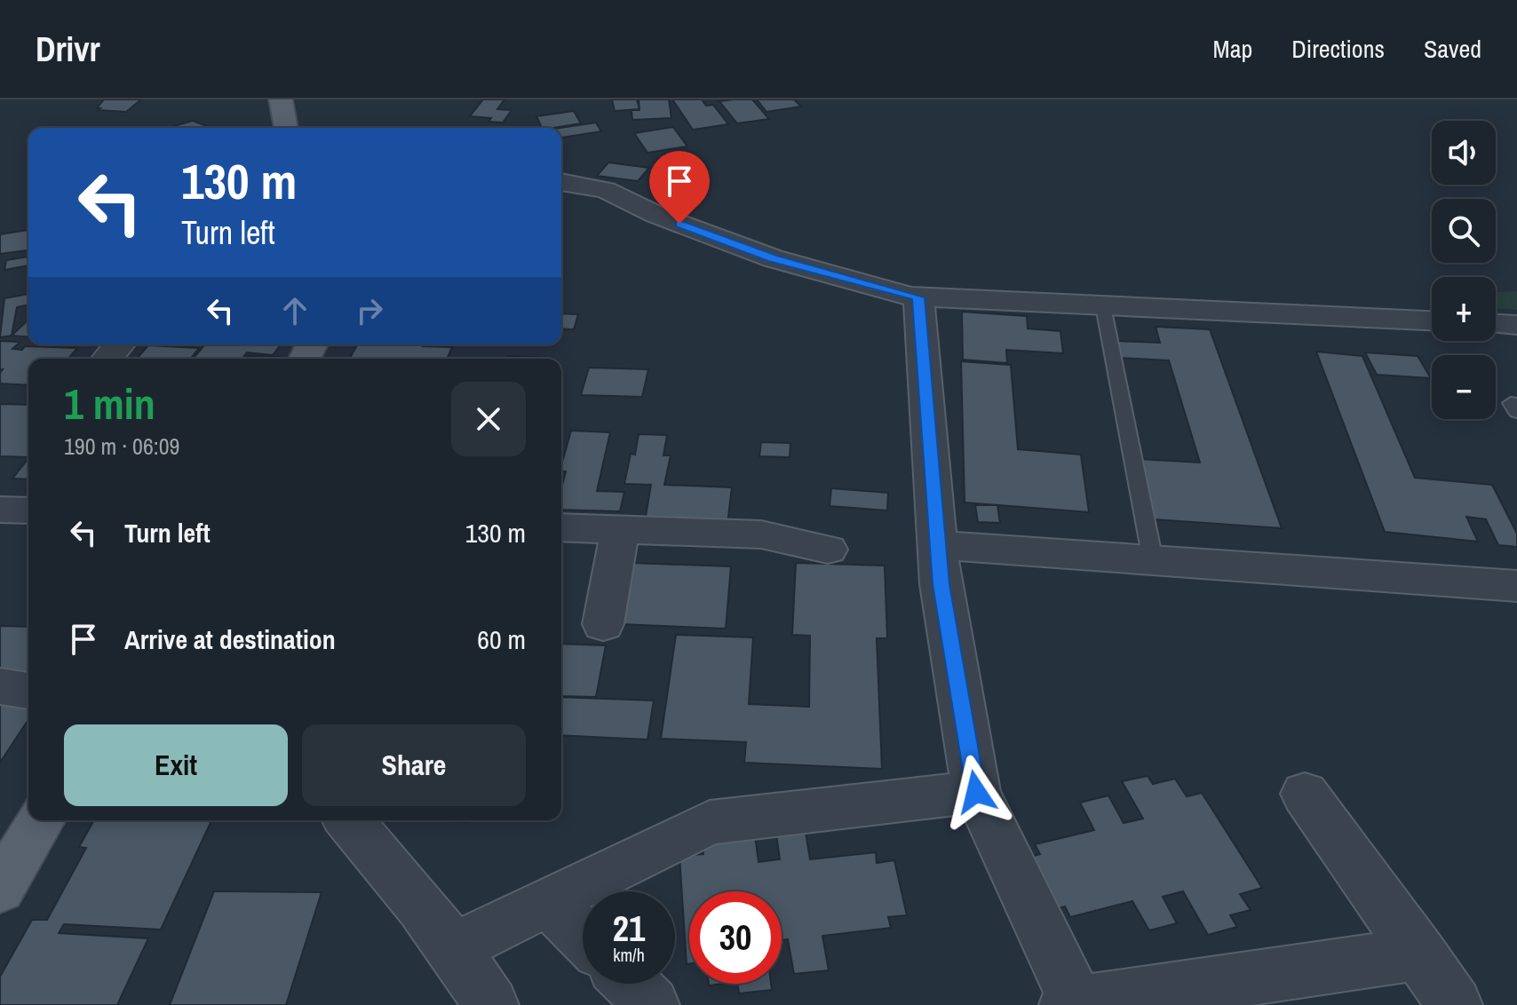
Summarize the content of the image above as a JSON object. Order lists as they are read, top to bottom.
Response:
{
  "page": {
    "header": "Drivr",
    "nav": ["Map", "Directions", "Saved"],
    "map_buttons": ["+", "−"],
    "turn": ["130 m", "Turn left"],
    "heading": ["1 min", "190 m · 06:09"],
    "list": [
      {
        "name": "Turn left",
        "value": "130 m"
      },
      {
        "name": "Arrive at destination",
        "value": "60 m"
      }
    ],
    "buttons": ["Exit", "Share"],
    "speed": "21 km/h",
    "limit": "30"
  }
}
